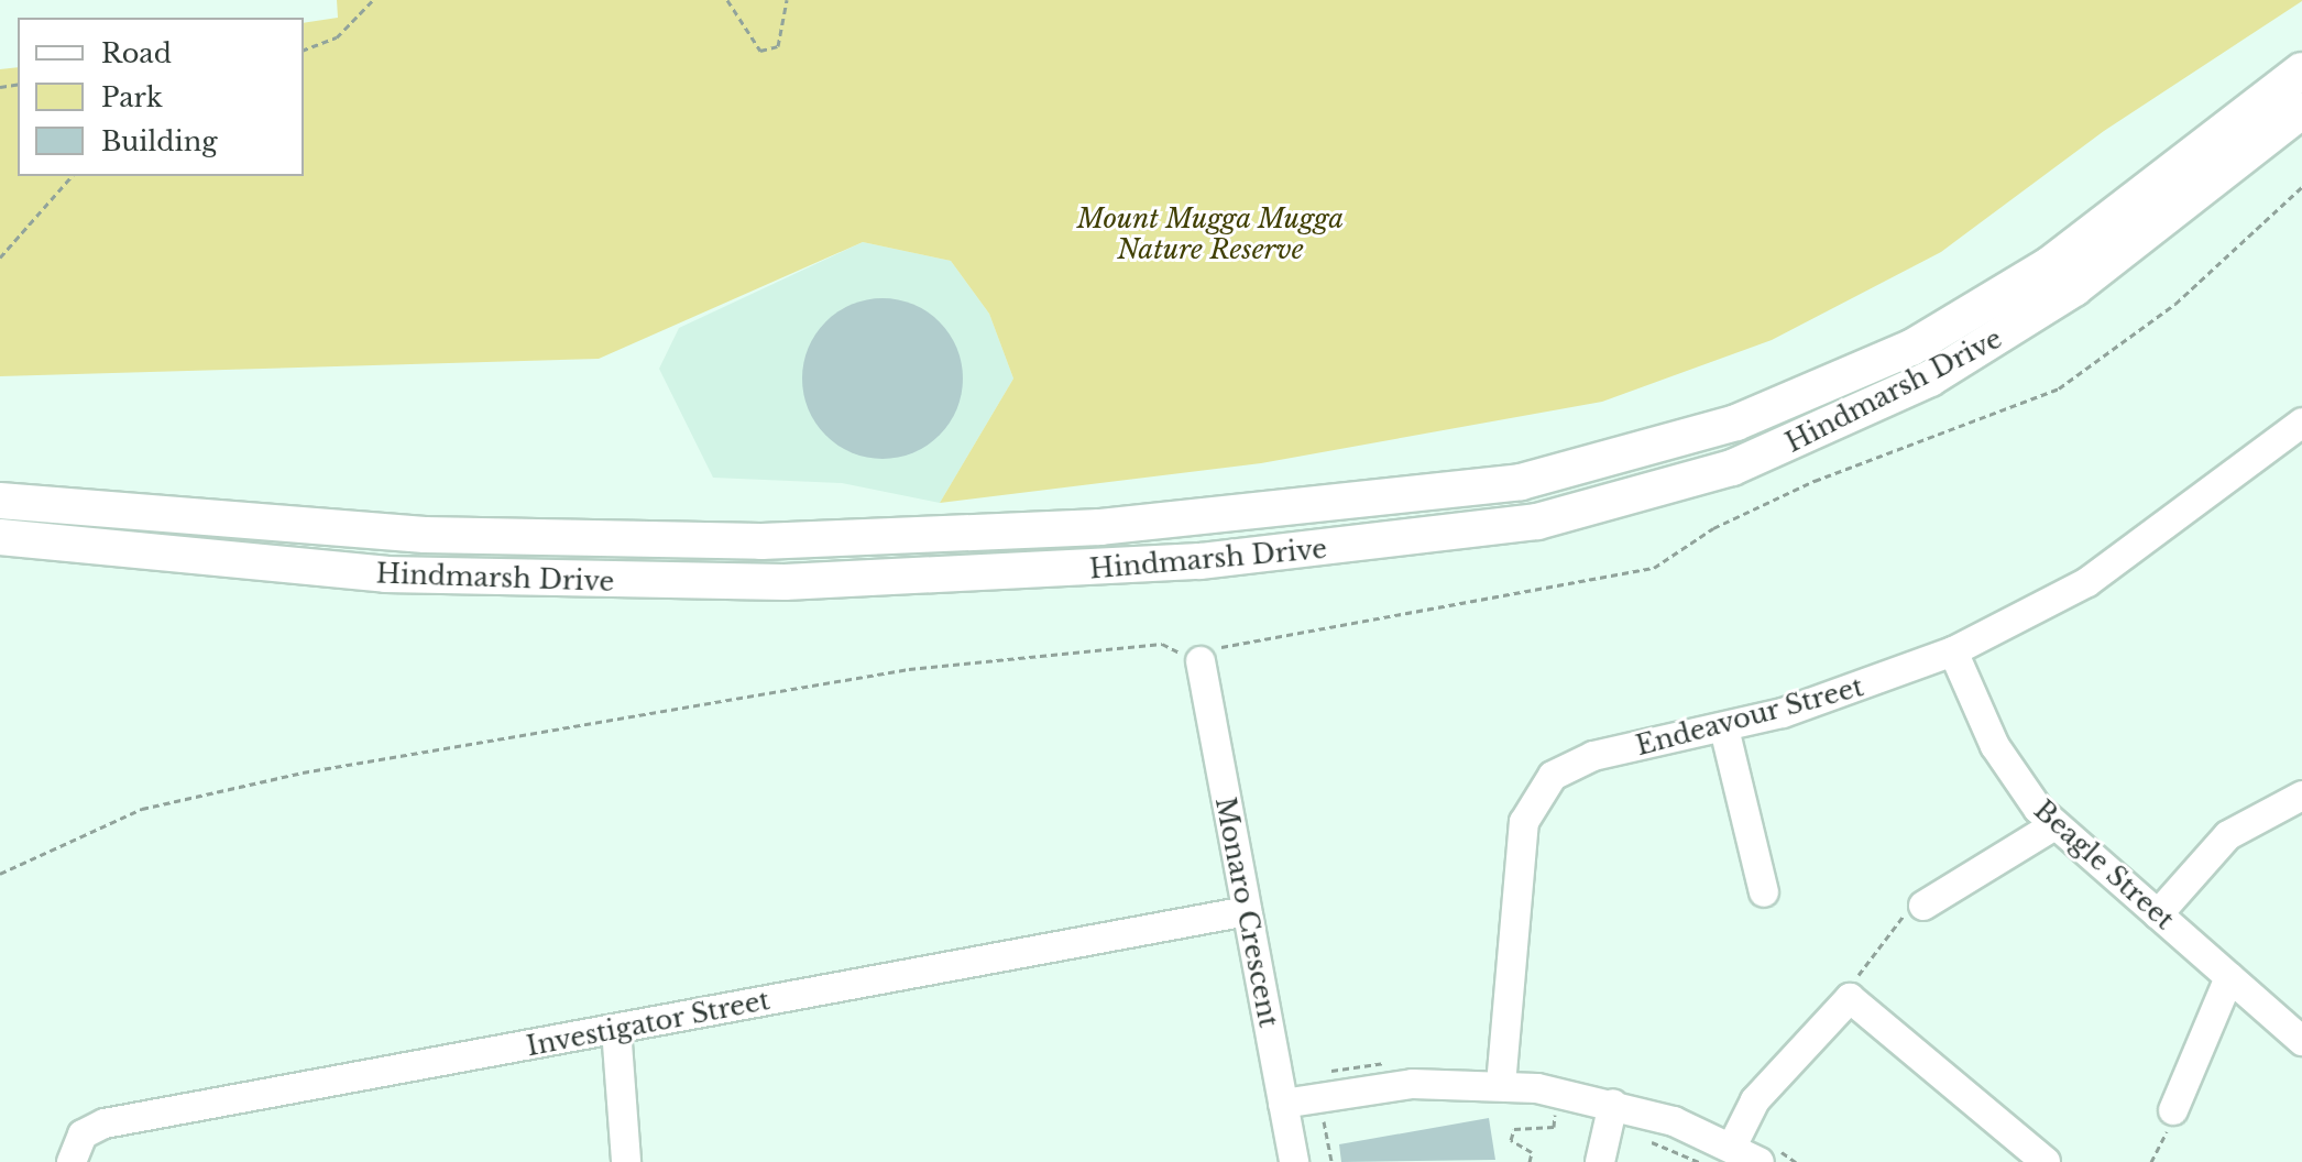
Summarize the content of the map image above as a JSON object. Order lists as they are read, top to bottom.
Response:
{
  "streets": {
    "main road": ["Hindmarsh Drive"],
    "street": [
      "Endeavour Street",
      "Beagle Street",
      "Monaro Crescent",
      "Investigator Street"
    ]
  },
  "crossings": [
    ["Endeavour Street", "Beagle Street"],
    ["Monaro Crescent", "Investigator Street"]
  ],
  "parks": ["Mount Mugga Mugga Nature Reserve"],
  "legend": ["Road", "Park", "Building"]
}
